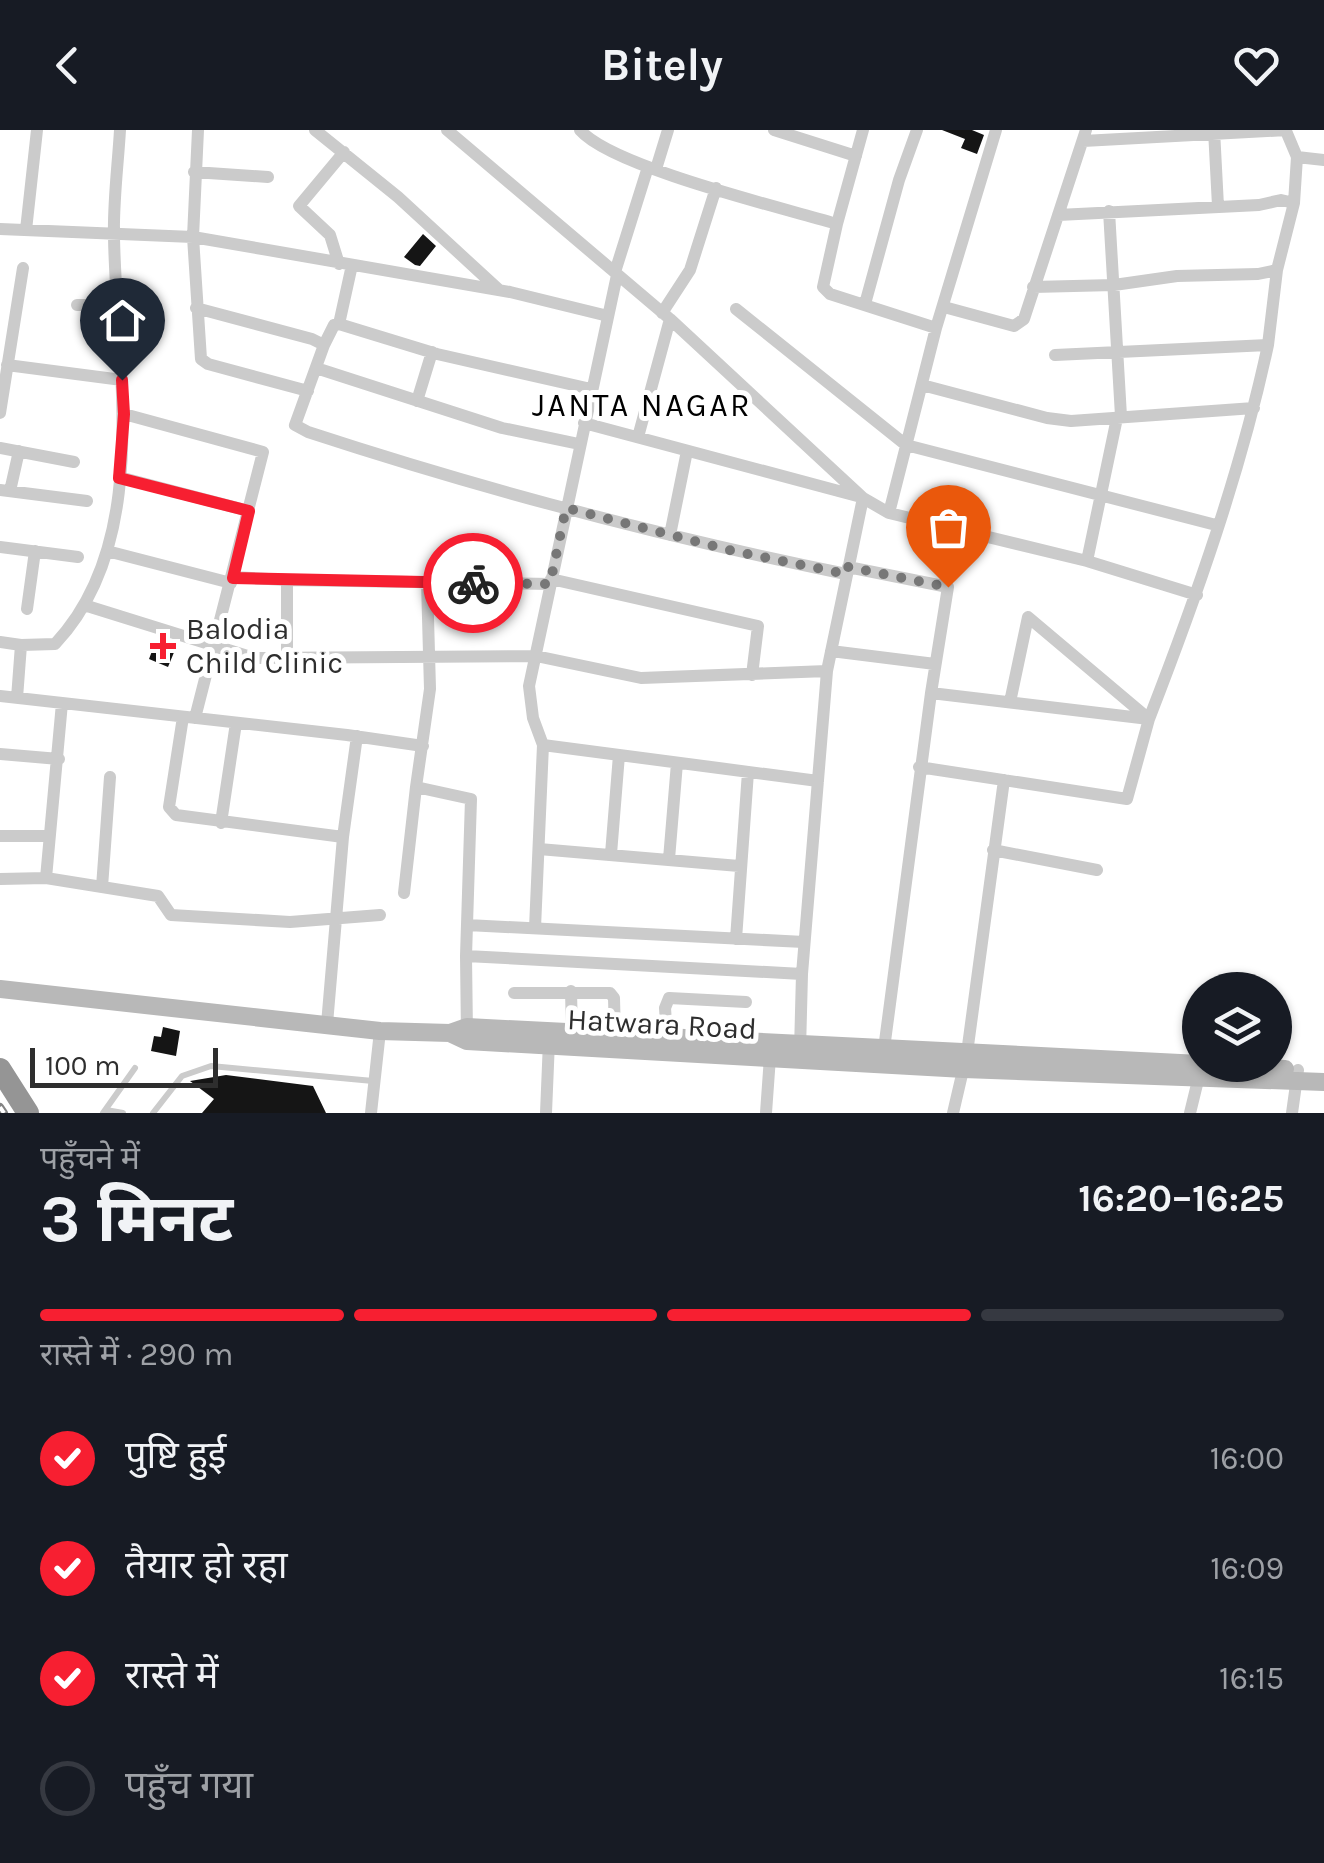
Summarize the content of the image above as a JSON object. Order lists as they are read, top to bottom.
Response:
{
  "streets": {
    "street": ["Hatwara Road"]
  },
  "districts": ["JANTA NAGAR"],
  "places": {
    "health": ["Balodia Child Clinic"]
  },
  "scale_bar": "100 m",
  "page": {
    "header": "Bitely",
    "scale": "100 m",
    "heading": ["3 मिनट", "पहुँचने में", "16:20–16:25"],
    "bar": "रास्ते में · 290 m",
    "list": [
      ["पुष्टि हुई", "16:00"],
      ["तैयार हो रहा", "16:09"],
      ["रास्ते में", "16:15"],
      "पहुँच गया"
    ]
  }
}
